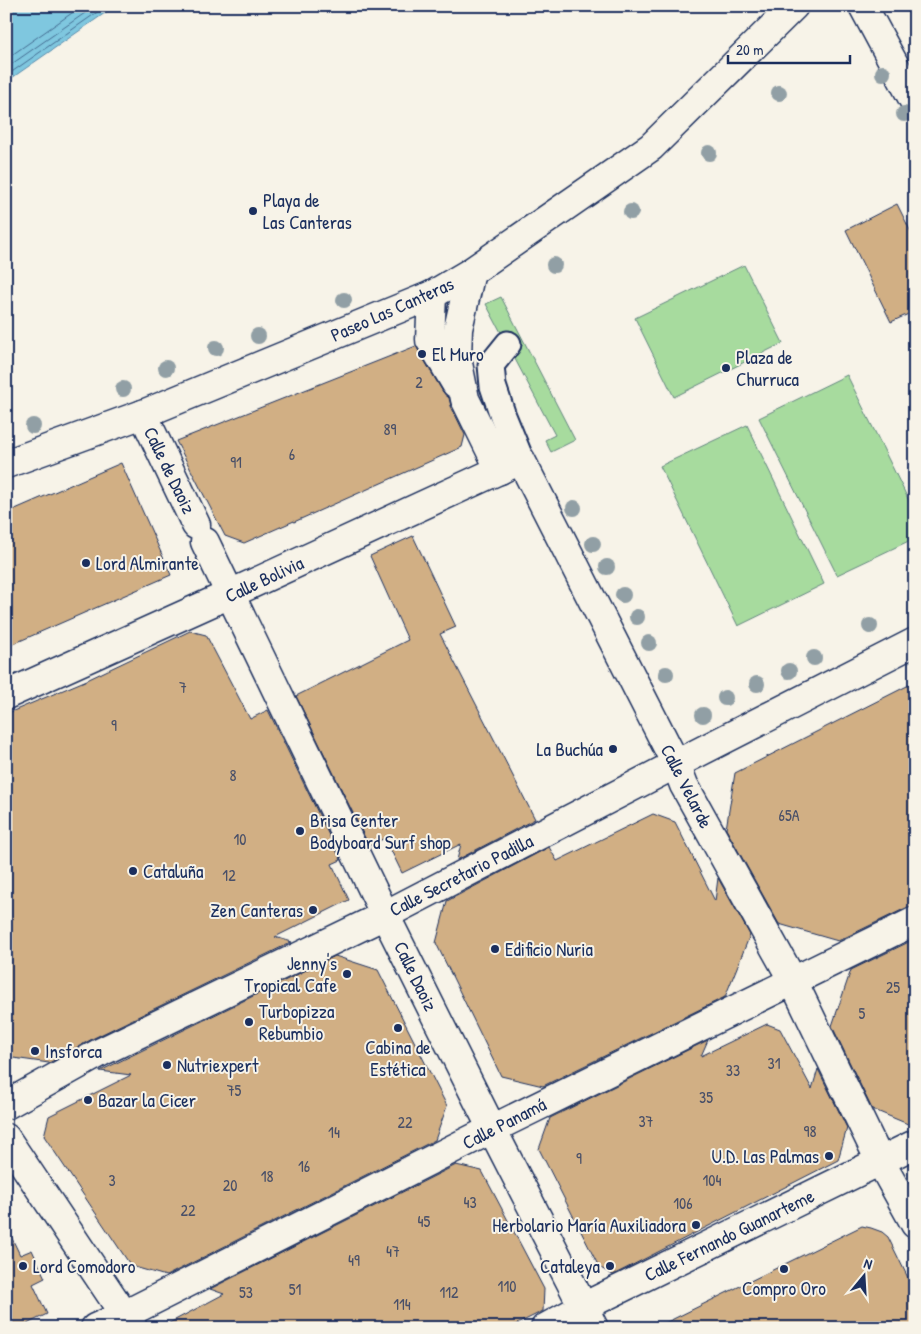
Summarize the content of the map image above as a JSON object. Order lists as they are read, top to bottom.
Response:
{
  "streets": {
    "street": [
      "Paseo Las Canteras",
      "Calle de Daoiz",
      "Calle Bolivia",
      "Calle Velarde",
      "Calle Secretario Padilla",
      "Calle Daoiz",
      "Calle Panamá",
      "Calle Fernando Guanarteme"
    ]
  },
  "crossings": [
    ["Paseo Las Canteras", "Calle de Daoiz"],
    ["Paseo Las Canteras", "Calle Velarde"],
    ["Calle de Daoiz", "Calle Bolivia"],
    ["Calle de Daoiz", "Calle Daoiz"],
    ["Calle Bolivia", "Calle Velarde"],
    ["Calle Bolivia", "Calle Daoiz"],
    ["Calle Velarde", "Calle Secretario Padilla"],
    ["Calle Velarde", "Calle Panamá"],
    ["Calle Velarde", "Calle Fernando Guanarteme"],
    ["Calle Secretario Padilla", "Calle Daoiz"],
    ["Calle Daoiz", "Calle Panamá"],
    ["Calle Daoiz", "Calle Fernando Guanarteme"]
  ],
  "places": [
    "Playa de Las Canteras",
    "El Muro",
    "Plaza de Churruca",
    "Lord Almirante",
    "La Buchúa",
    "Brisa Center Bodyboard Surf shop",
    "Cataluña",
    "Zen Canteras",
    "Edificio Nuria",
    "Jenny's Tropical Cafe",
    "Turbopizza Rebumbio",
    "Cabina de Estética",
    "Insforca",
    "Nutriexpert",
    "Bazar la Cicer",
    "U.D. Las Palmas",
    "Herbolario María Auxiliadora",
    "Lord Comodoro",
    "Cataleya",
    "Compro Oro"
  ],
  "house_numbers": [
    "2",
    "89",
    "6",
    "91",
    "7",
    "9",
    "8",
    "65A",
    "10",
    "12",
    "25",
    "5",
    "31",
    "33",
    "75",
    "35",
    "37",
    "22",
    "98",
    "14",
    "9",
    "16",
    "18",
    "3",
    "104",
    "20",
    "43",
    "106",
    "22",
    "45",
    "47",
    "49",
    "110",
    "51",
    "53",
    "112",
    "114"
  ],
  "scale_bar": "20 m",
  "north": "top"
}
